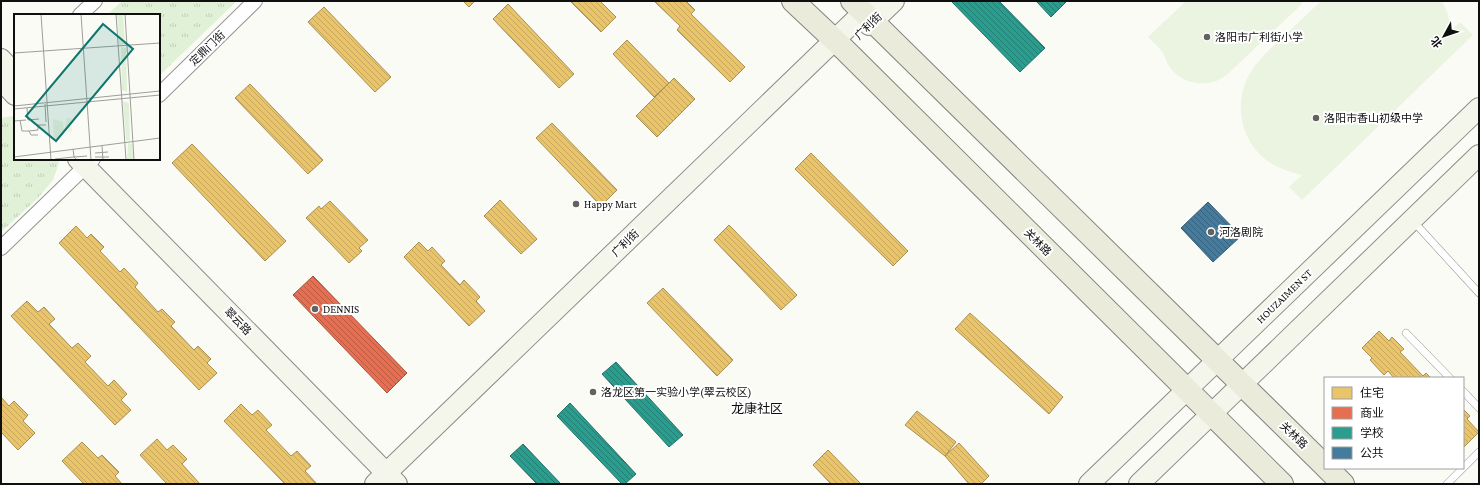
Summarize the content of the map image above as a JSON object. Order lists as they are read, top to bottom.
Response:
{
  "streets": {
    "main road": ["关林路"],
    "street": [
      "广利街",
      "定鼎门街",
      "HOUZAIMEN ST",
      "翠云路"
    ]
  },
  "crossings": [
    ["广利街", "关林路"],
    ["广利街", "翠云路"],
    ["关林路", "HOUZAIMEN ST"]
  ],
  "districts": ["龙康社区"],
  "places": [
    "洛阳市广利街小学",
    "洛阳市香山初级中学",
    "Happy Mart",
    "河洛剧院",
    "DENNIS",
    "洛龙区第一实验小学(翠云校区)"
  ],
  "legend": [
    "住宅",
    "商业",
    "学校",
    "公共"
  ],
  "north": "bottom left"
}
